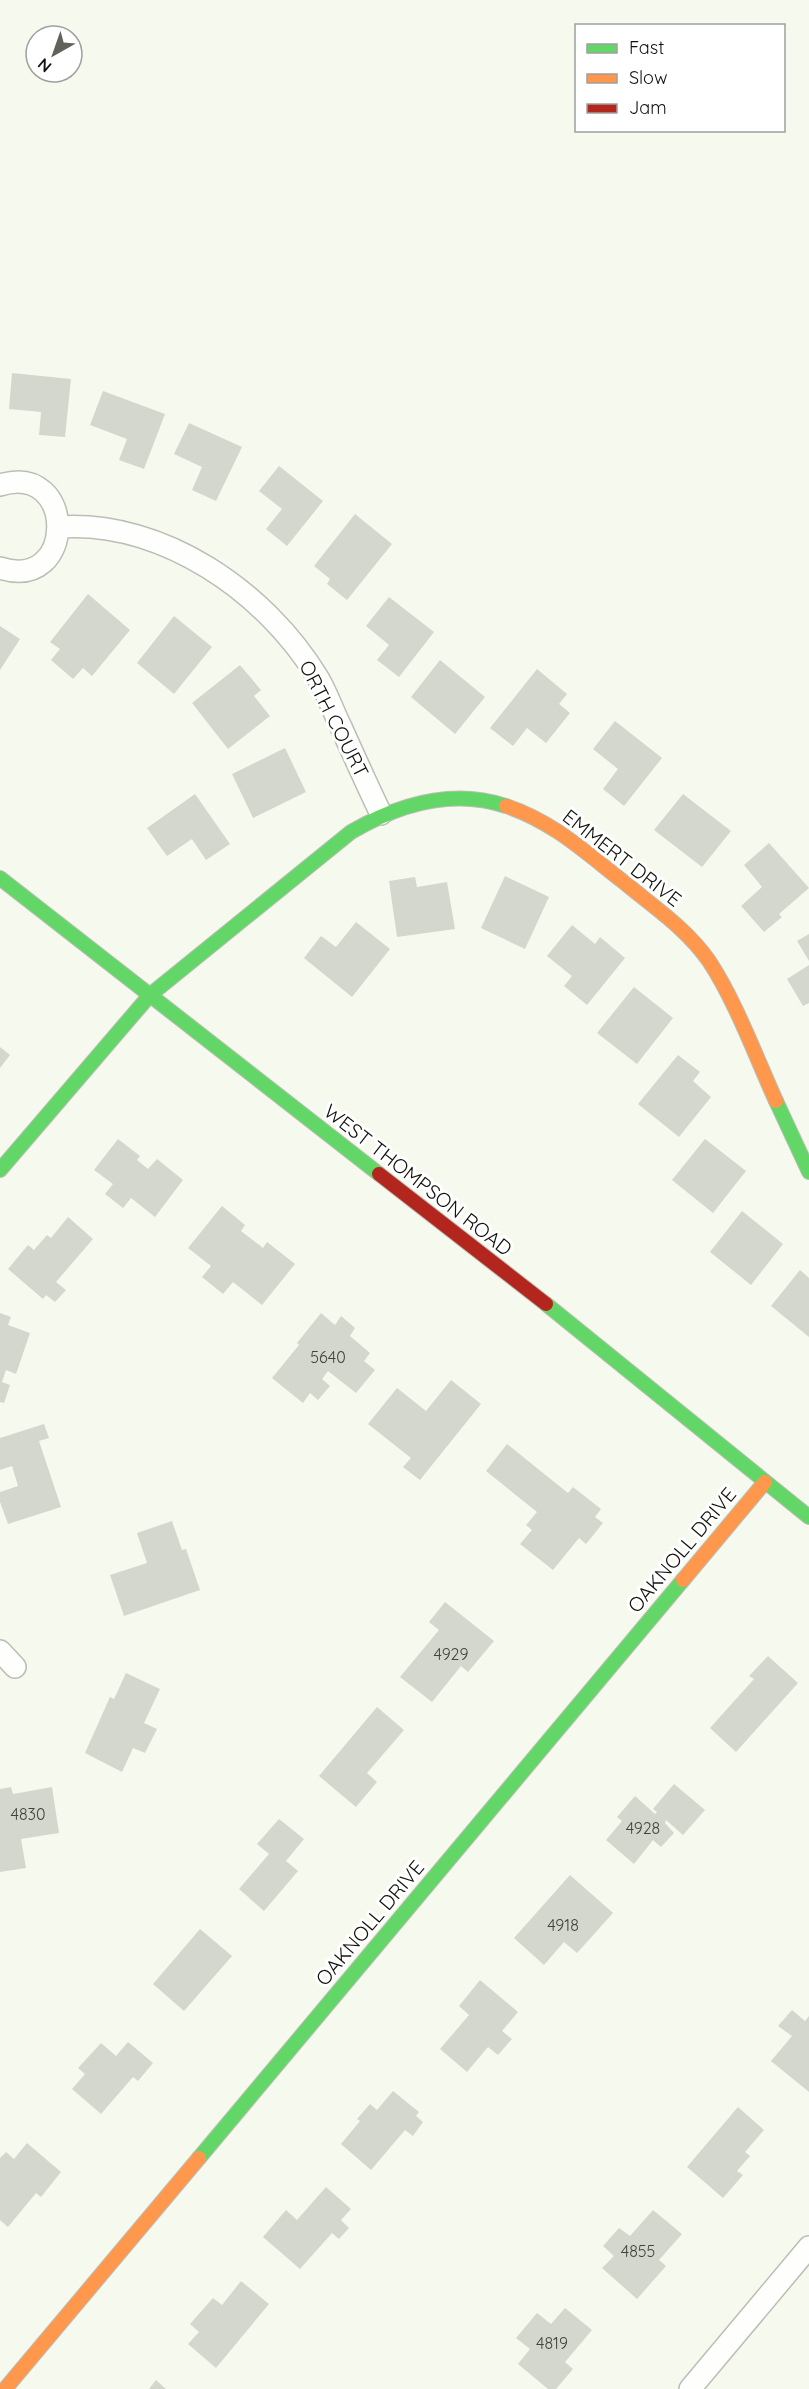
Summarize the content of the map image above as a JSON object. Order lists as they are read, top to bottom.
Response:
{
  "streets": {
    "street": [
      "ORTH COURT",
      "EMMERT DRIVE",
      "WEST THOMPSON ROAD",
      "OAKNOLL DRIVE"
    ]
  },
  "crossings": [
    ["ORTH COURT", "EMMERT DRIVE"],
    ["EMMERT DRIVE", "WEST THOMPSON ROAD"],
    ["WEST THOMPSON ROAD", "OAKNOLL DRIVE"]
  ],
  "house_numbers": [
    "5640",
    "4929",
    "4830",
    "4928",
    "4918",
    "4855",
    "4819"
  ],
  "legend": ["Fast", "Slow", "Jam"],
  "north": "bottom left"
}
